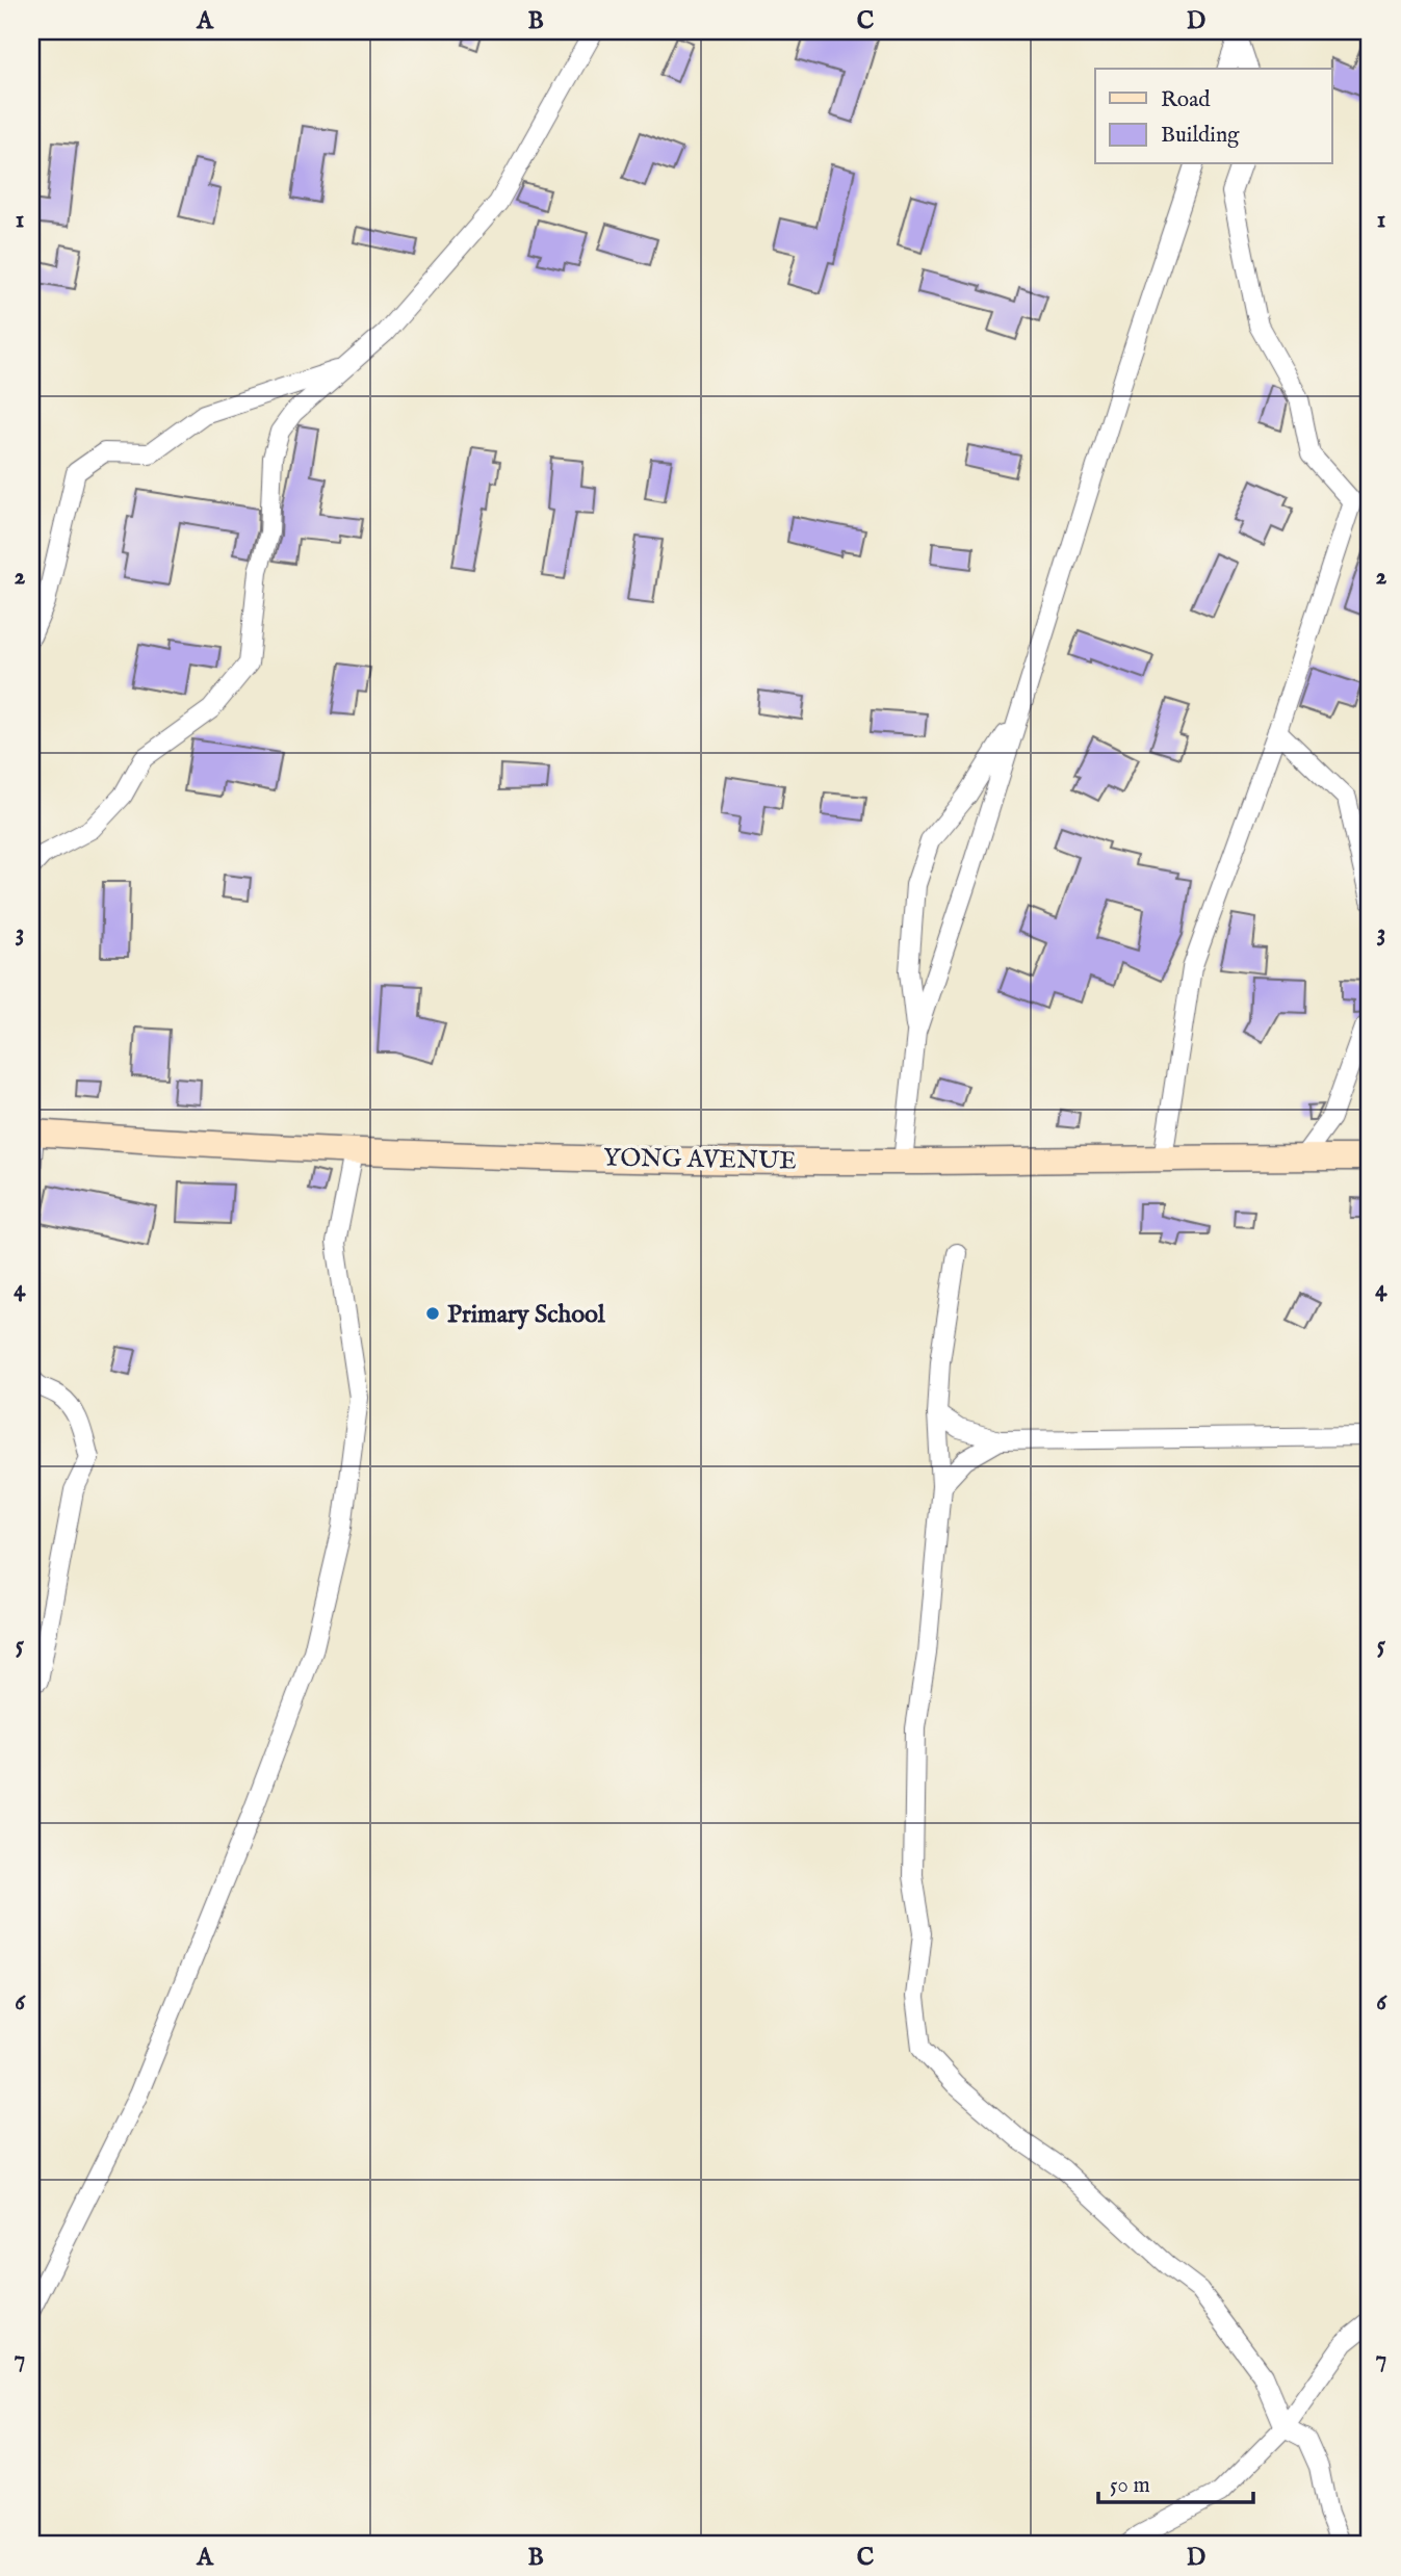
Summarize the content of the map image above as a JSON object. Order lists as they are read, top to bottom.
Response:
{
  "streets": {
    "street": ["YONG AVENUE"]
  },
  "places": ["Primary School"],
  "legend": ["Road", "Building"],
  "scale_bar": "50 m",
  "grid": {
    "columns": [
      "A",
      "B",
      "C",
      "D"
    ],
    "rows": [
      "1",
      "2",
      "3",
      "4",
      "5",
      "6",
      "7"
    ]
  }
}
